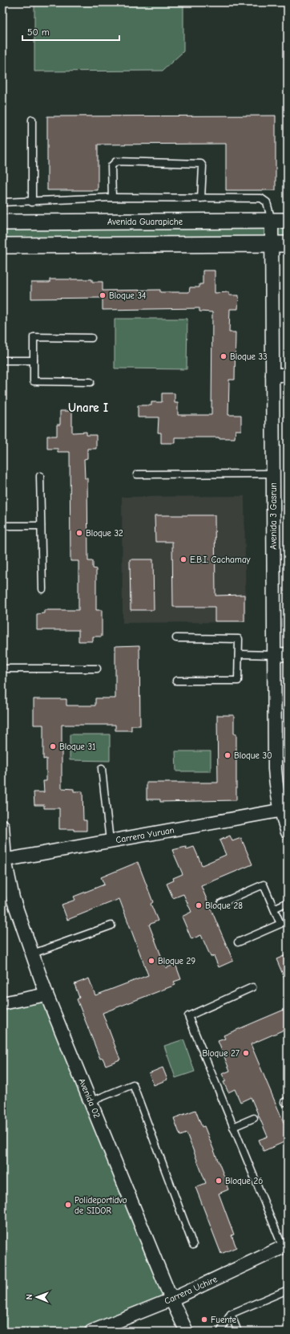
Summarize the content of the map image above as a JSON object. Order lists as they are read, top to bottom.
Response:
{
  "streets": {
    "street": [
      "Avenida Guarapiche",
      "Avenida 3 Gasrun",
      "Carrera Yuruan",
      "Avenida 02",
      "Carrera Uchire"
    ]
  },
  "crossings": [
    ["Avenida Guarapiche", "Avenida 3 Gasrun"],
    ["Avenida 3 Gasrun", "Carrera Yuruan"],
    ["Carrera Yuruan", "Avenida 02"],
    ["Avenida 02", "Carrera Uchire"]
  ],
  "districts": ["Unare I"],
  "places": [
    "Bloque 34",
    "Bloque 33",
    "Bloque 32",
    "E.B.I. Cachamay",
    "Bloque 31",
    "Bloque 30",
    "Bloque 28",
    "Bloque 29",
    "Bloque 27",
    "Bloque 26",
    "Polideportidvo de SIDOR",
    "Fuente"
  ],
  "scale_bar": "50 m",
  "north": "left"
}
